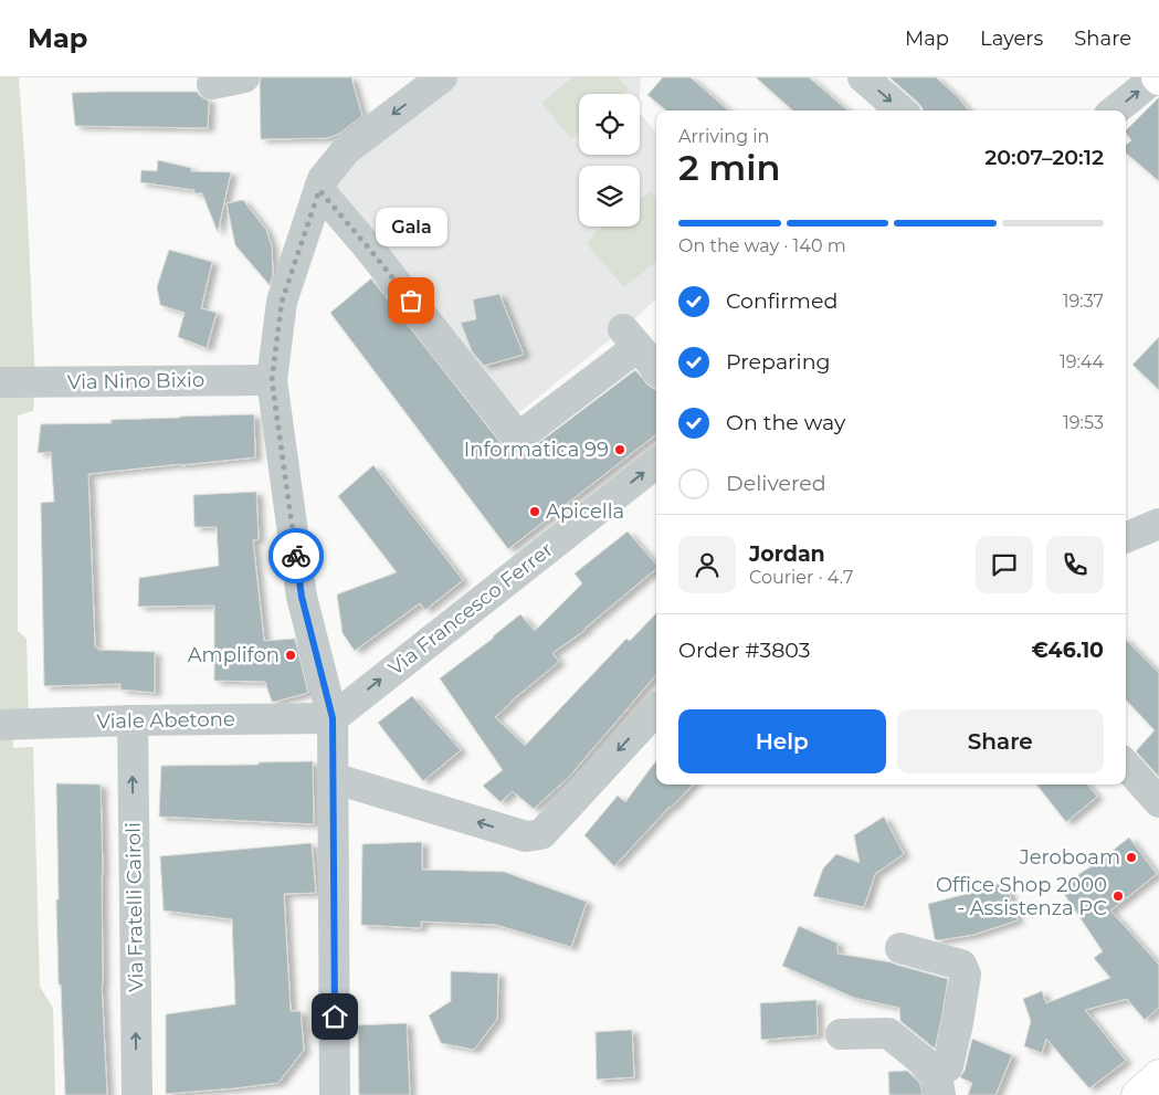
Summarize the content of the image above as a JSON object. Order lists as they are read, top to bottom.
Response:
{
  "streets": {
    "street": [
      "Via Nino Bixio",
      "Via Francesco Ferrer",
      "Viale Abetone",
      "Via Fratelli Cairoli"
    ]
  },
  "crossings": [
    ["Via Francesco Ferrer", "Viale Abetone"],
    ["Viale Abetone", "Via Fratelli Cairoli"]
  ],
  "one_way": ["Via Francesco Ferrer"],
  "places": [
    "Gala",
    "Informatica 99",
    "Apicella",
    "Amplifon",
    "Jeroboam",
    "Office Shop 2000 - Assistenza PC"
  ],
  "page": {
    "header": "Map",
    "nav": ["Map", "Layers", "Share"],
    "heading": ["2 min", "Arriving in", "20:07–20:12"],
    "panel": [
      "Jordan",
      "Courier · 4.7",
      "Order #3803",
      "€46.10"
    ],
    "bar": "On the way · 140 m",
    "bubble": "Gala",
    "list": [
      ["Confirmed", "19:37"],
      ["Preparing", "19:44"],
      ["On the way", "19:53"],
      "Delivered"
    ],
    "buttons": ["Help", "Share"]
  }
}
